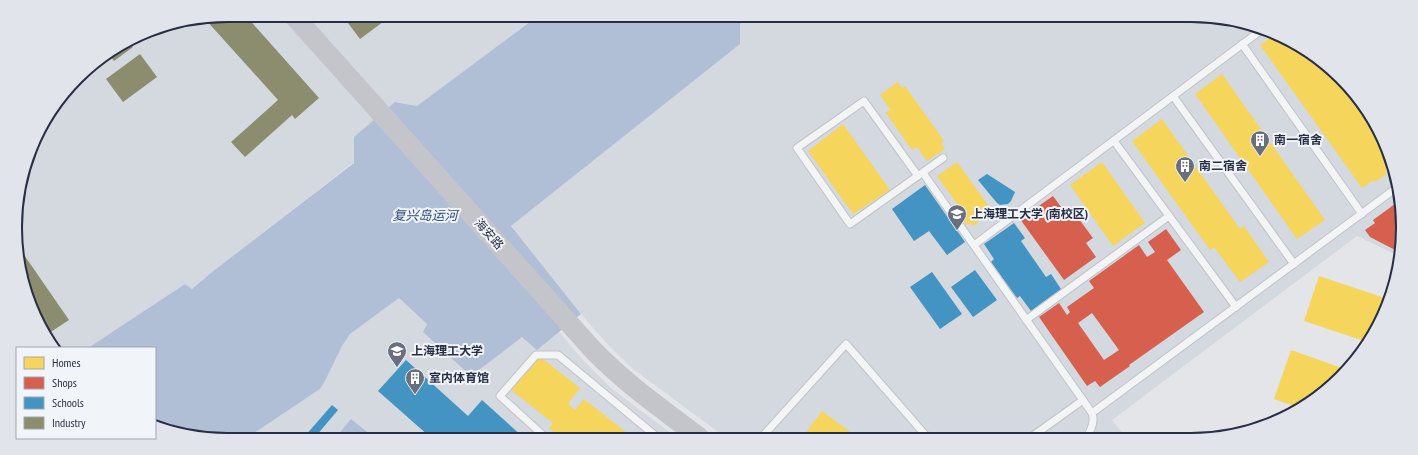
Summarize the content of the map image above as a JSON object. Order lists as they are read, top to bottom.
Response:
{
  "streets": {
    "street": ["海安路"]
  },
  "water": ["复兴岛运河"],
  "places": {
    "building": ["南一宿舍", "南二宿舍", "室内体育馆"],
    "school or university": ["上海理工大学 (南校区)", "上海理工大学"]
  },
  "legend": [
    "Homes",
    "Shops",
    "Schools",
    "Industry"
  ]
}
